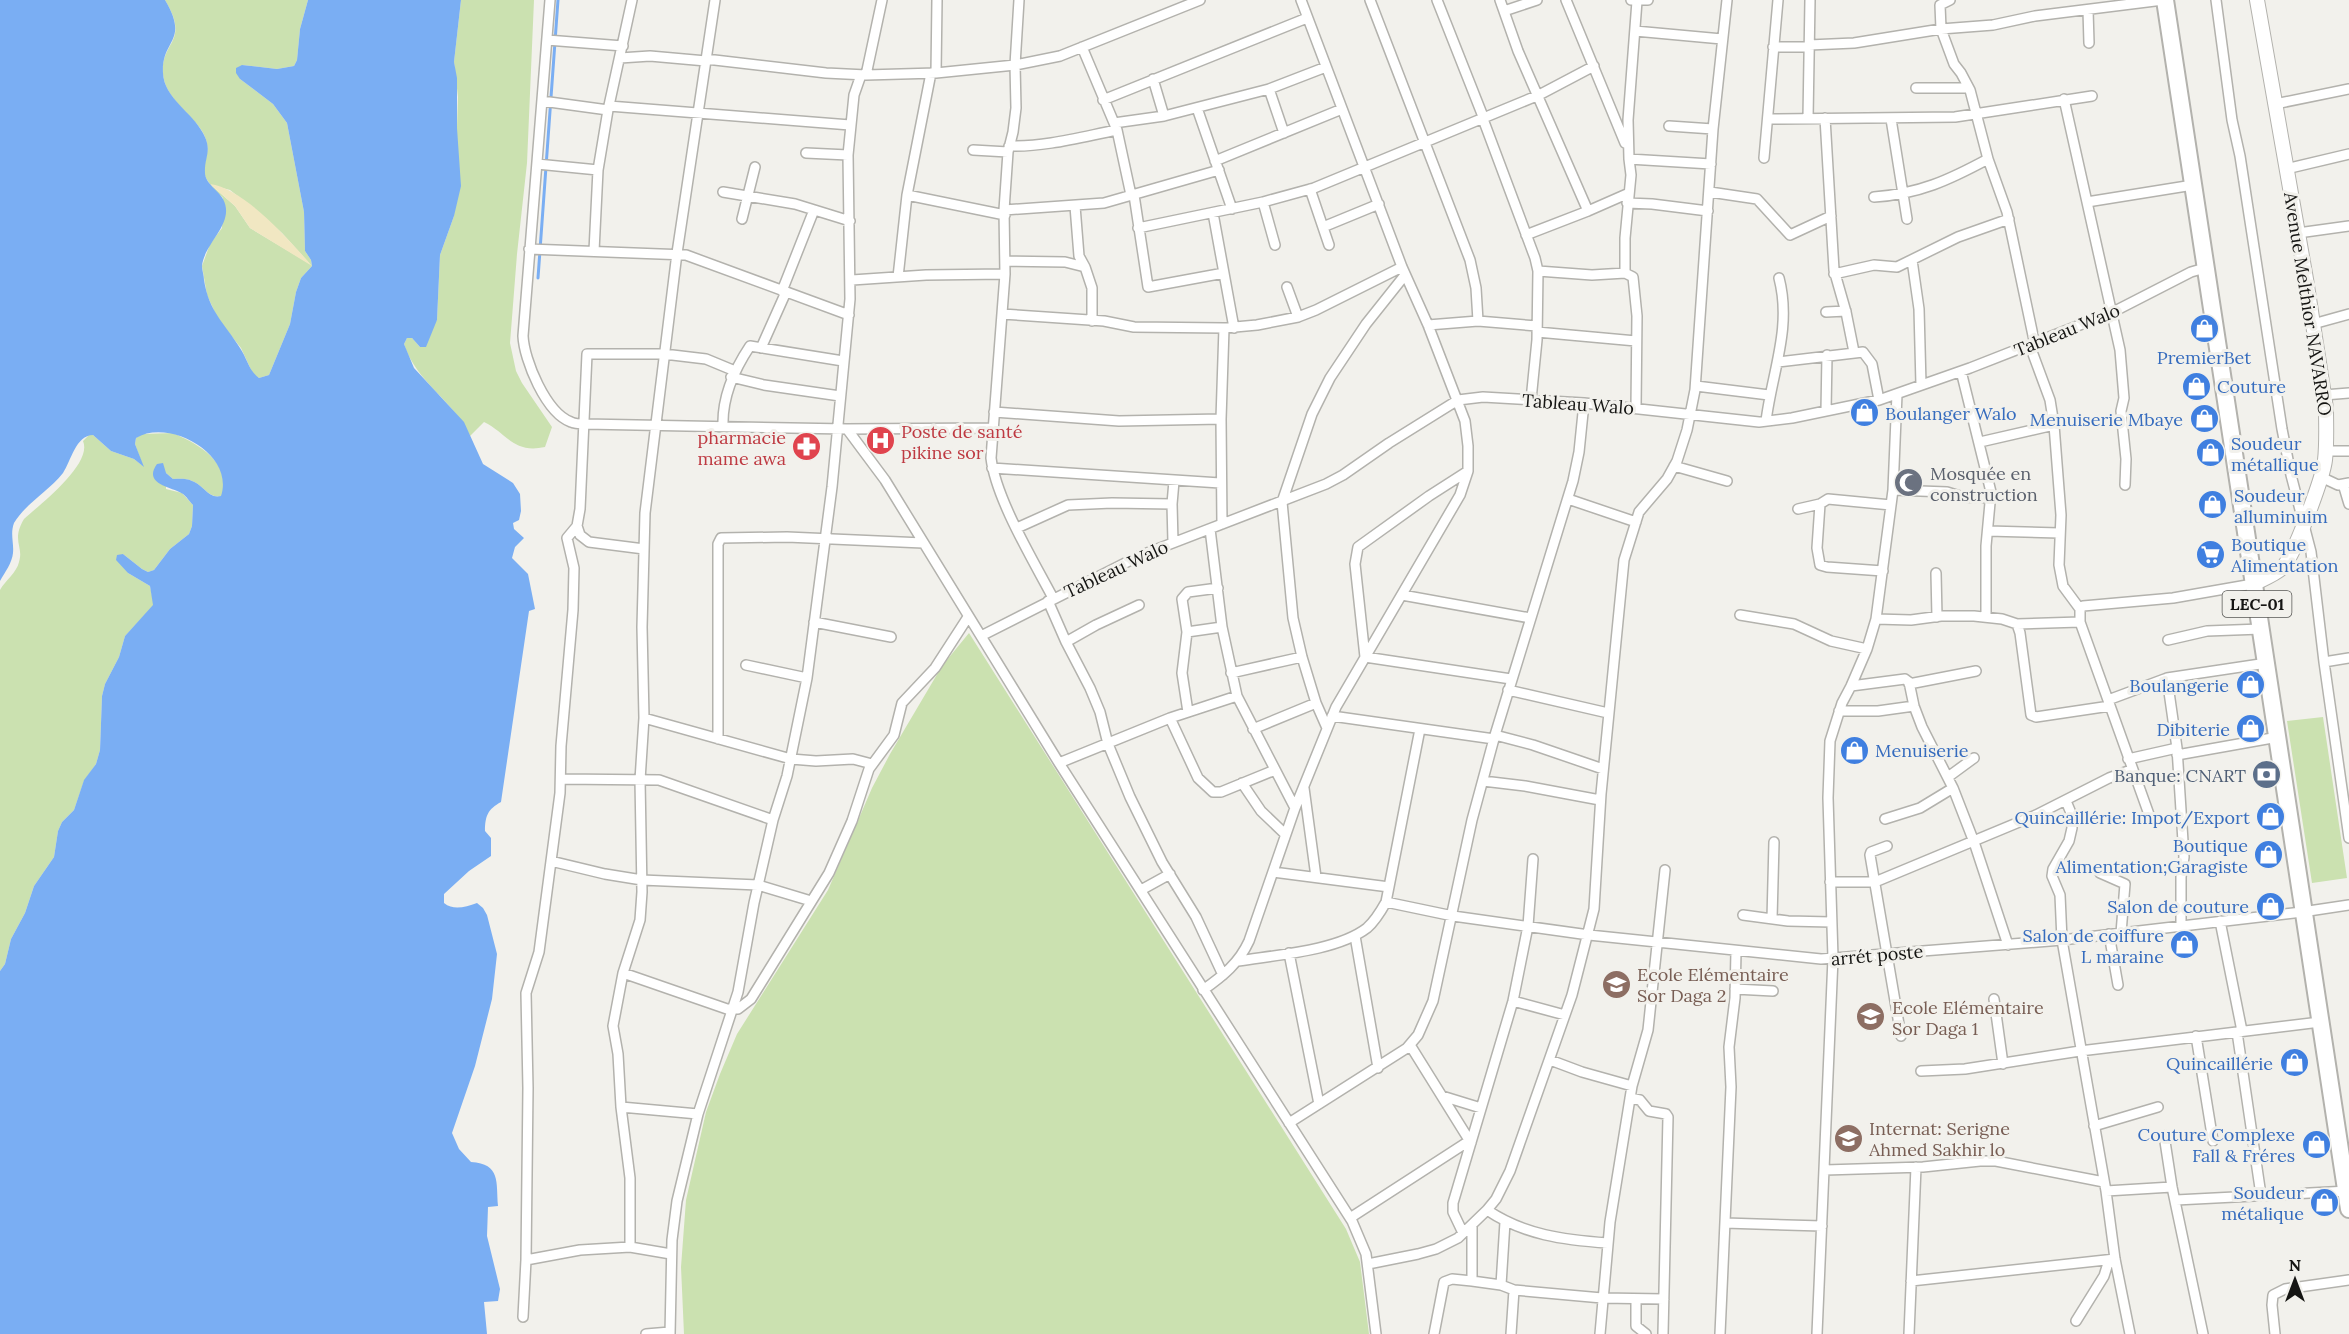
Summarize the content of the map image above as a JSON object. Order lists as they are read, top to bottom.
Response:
{
  "streets": {
    "highway": ["LEC-01"],
    "street": ["Avenue Melthior NAVARRO", "Tableau Walo", "arrét poste"]
  },
  "crossings": [
    ["Avenue Melthior NAVARRO", "LEC-01"],
    ["Tableau Walo", "LEC-01"],
    ["LEC-01", "arrét poste"]
  ],
  "places": {
    "shop": [
      "PremierBet",
      "Couture",
      "Boulanger Walo",
      "Menuiserie Mbaye",
      "Soudeur métallique",
      "Soudeur alluminuim",
      "Boulangerie",
      "Dibiterie",
      "Menuiserie",
      "Quincaillérie: Impot/Export",
      "Boutique Alimentation;Garagiste",
      "Salon de couture",
      "Salon de coiffure L maraine",
      "Quincaillérie",
      "Couture Complexe Fall & Fréres",
      "Soudeur métalique"
    ],
    "hospital": ["Poste de santé pikine sor"],
    "pharmacy": ["pharmacie mame awa"],
    "mosque": ["Mosquée en construction"],
    "supermarket": ["Boutique Alimentation"],
    "bank": ["Banque: CNART"],
    "school or university": ["Ecole Elémentaire Sor Daga 2", "Ecole Elémentaire Sor Daga 1", "Internat: Serigne Ahmed Sakhir lo"]
  },
  "north": "top"
}
